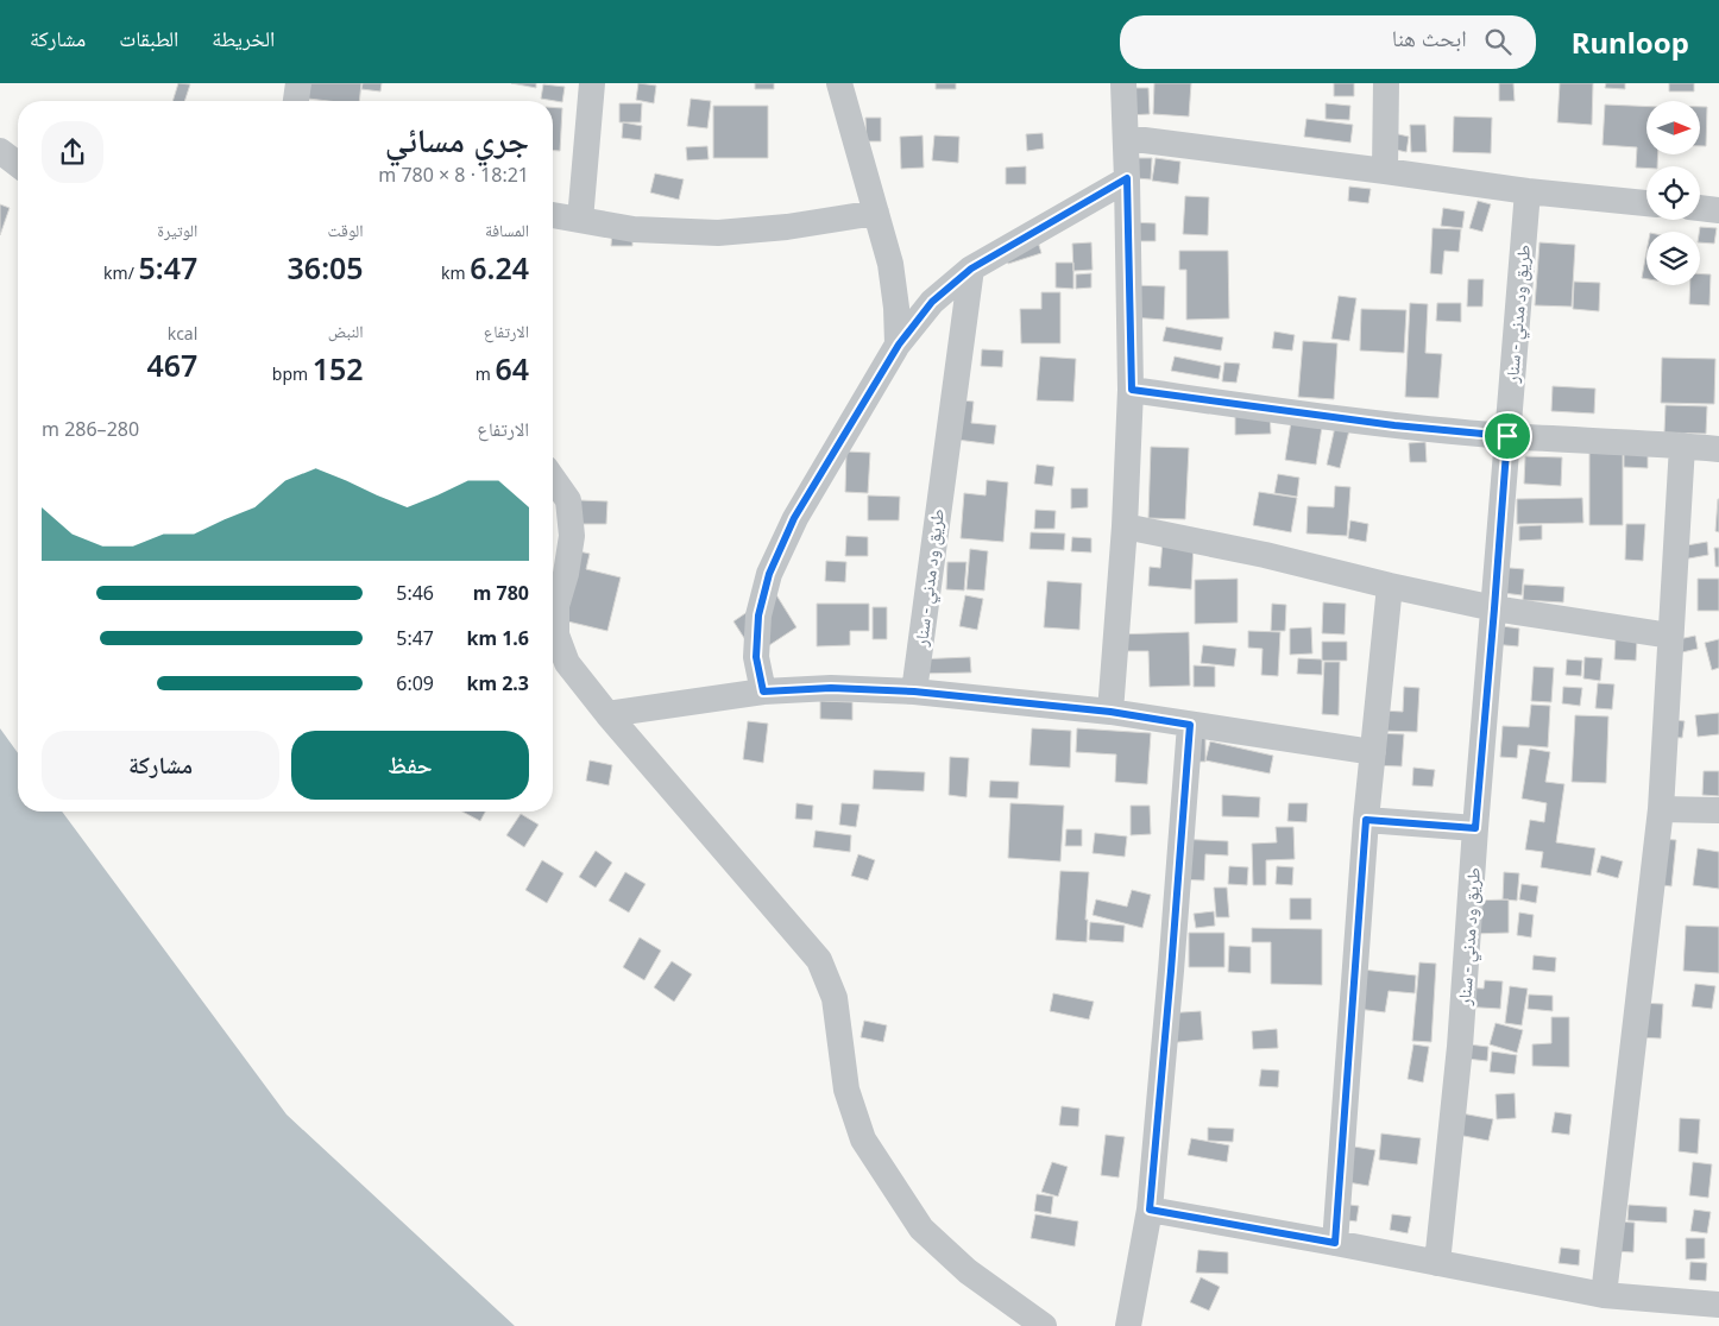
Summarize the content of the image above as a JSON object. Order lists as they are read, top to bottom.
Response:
{
  "streets": {
    "street": ["طريق ود مدني - سنار"]
  },
  "north": "right",
  "page": {
    "header": "Runloop",
    "search": "ابحث هنا",
    "nav": ["الخريطة", "الطبقات", "مشاركة"],
    "heading": ["جري مسائي", "18:21 · 8 × 780 m"],
    "stats": [
      ["المسافة", "6.24 km"],
      ["الوقت", "36:05"],
      ["الوتيرة", "5:47 /km"],
      ["الارتفاع", "64 m"],
      ["النبض", "152 bpm"],
      ["kcal", "467"]
    ],
    "chart": ["الارتفاع", "280–286 m"],
    "list": [
      {
        "name": "780 m",
        "note": "5:46"
      },
      {
        "name": "1.6 km",
        "note": "5:47"
      },
      {
        "name": "2.3 km",
        "note": "6:09"
      }
    ],
    "buttons": ["حفظ", "مشاركة"]
  }
}
